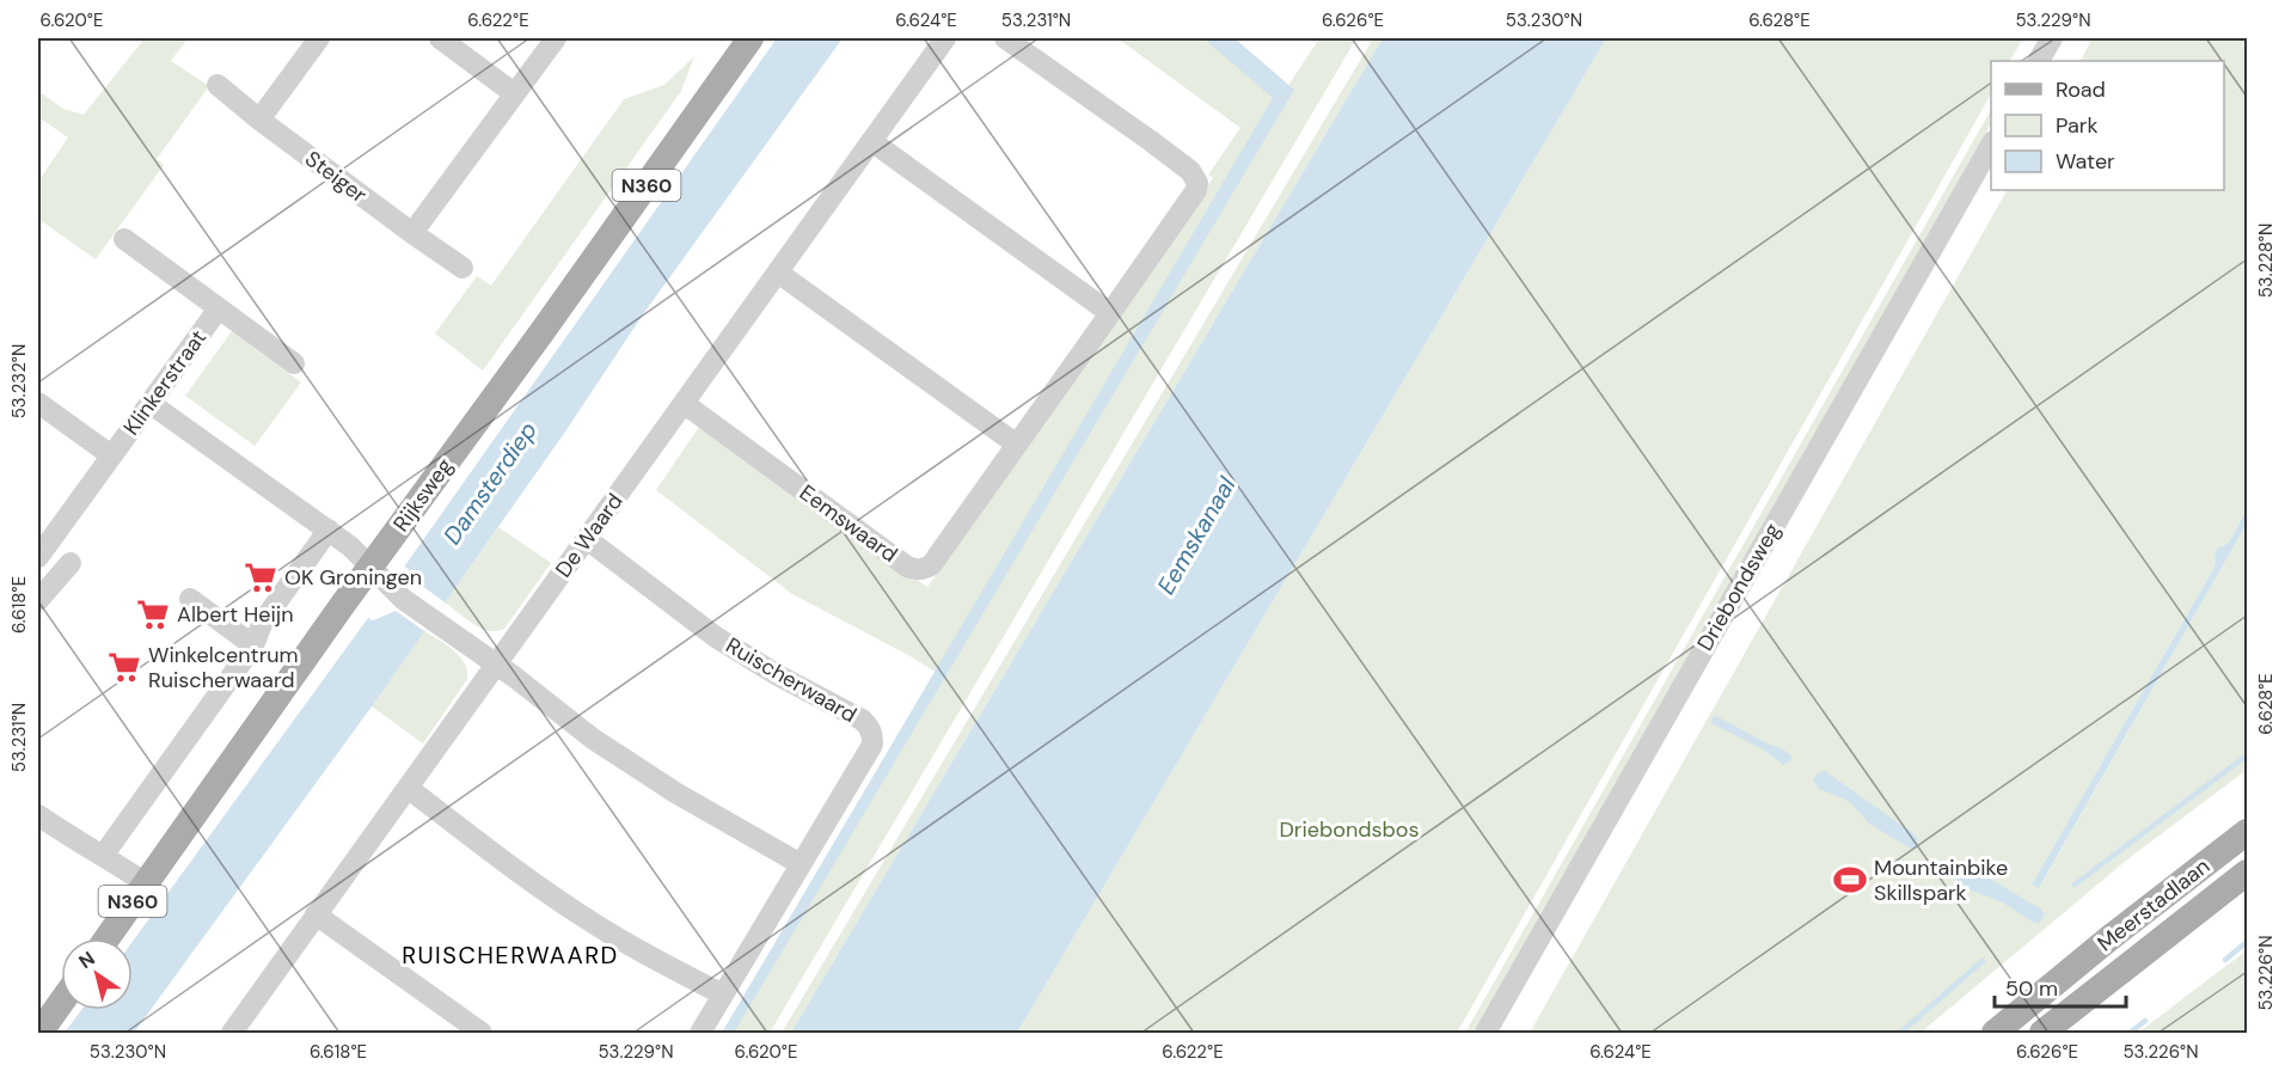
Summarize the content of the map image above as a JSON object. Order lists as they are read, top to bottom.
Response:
{
  "streets": {
    "main road": ["N360", "Rijksweg", "Meerstadlaan"],
    "street": [
      "Steiger",
      "Klinkerstraat",
      "Eemswaard",
      "De Waard",
      "Driebondsweg",
      "Ruischerwaard"
    ]
  },
  "crossings": [
    ["Eemswaard", "De Waard"],
    ["De Waard", "Ruischerwaard"]
  ],
  "districts": ["RUISCHERWAARD"],
  "water": ["Damsterdiep", "Eemskanaal"],
  "parks": ["Driebondsbos"],
  "places": {
    "supermarket": ["OK Groningen", "Albert Heijn", "Winkelcentrum Ruischerwaard"],
    "sports": ["Mountainbike Skillspark"]
  },
  "legend": ["Road", "Park", "Water"],
  "scale_bar": "50 m",
  "north": "top left",
  "coordinates": [
    "6.620°E",
    "6.622°E",
    "6.624°E",
    "53.231°N",
    "6.626°E",
    "53.230°N",
    "6.628°E",
    "53.229°N",
    "53.228°N",
    "53.232°N",
    "6.618°E",
    "53.226°N"
  ]
}
